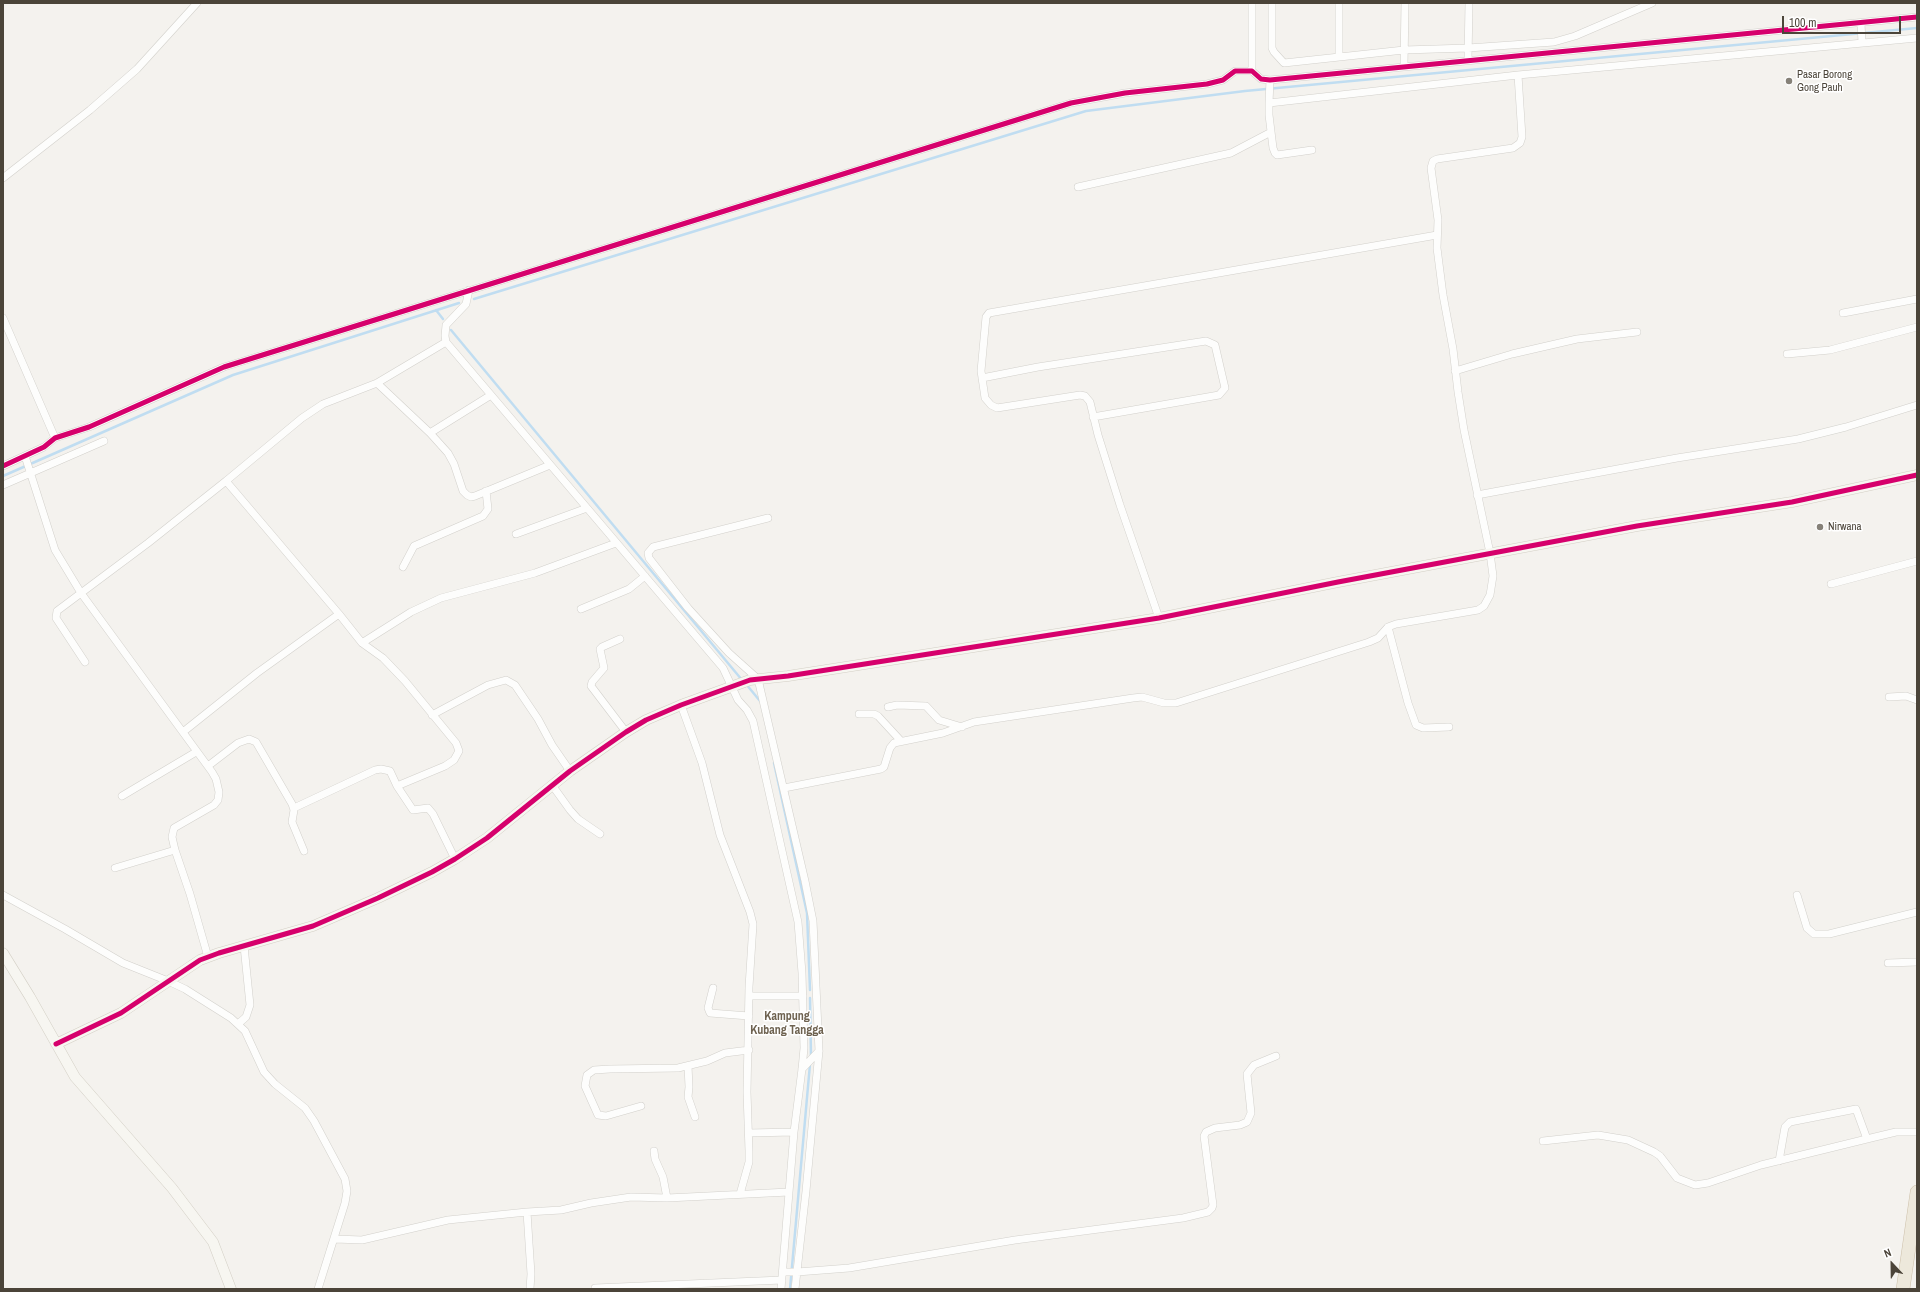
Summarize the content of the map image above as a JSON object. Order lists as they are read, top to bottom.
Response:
{
  "districts": ["Kampung Kubang Tangga"],
  "places": ["Pasar Borong Gong Pauh", "Nirwana"],
  "scale_bar": "100 m",
  "north": "top"
}
